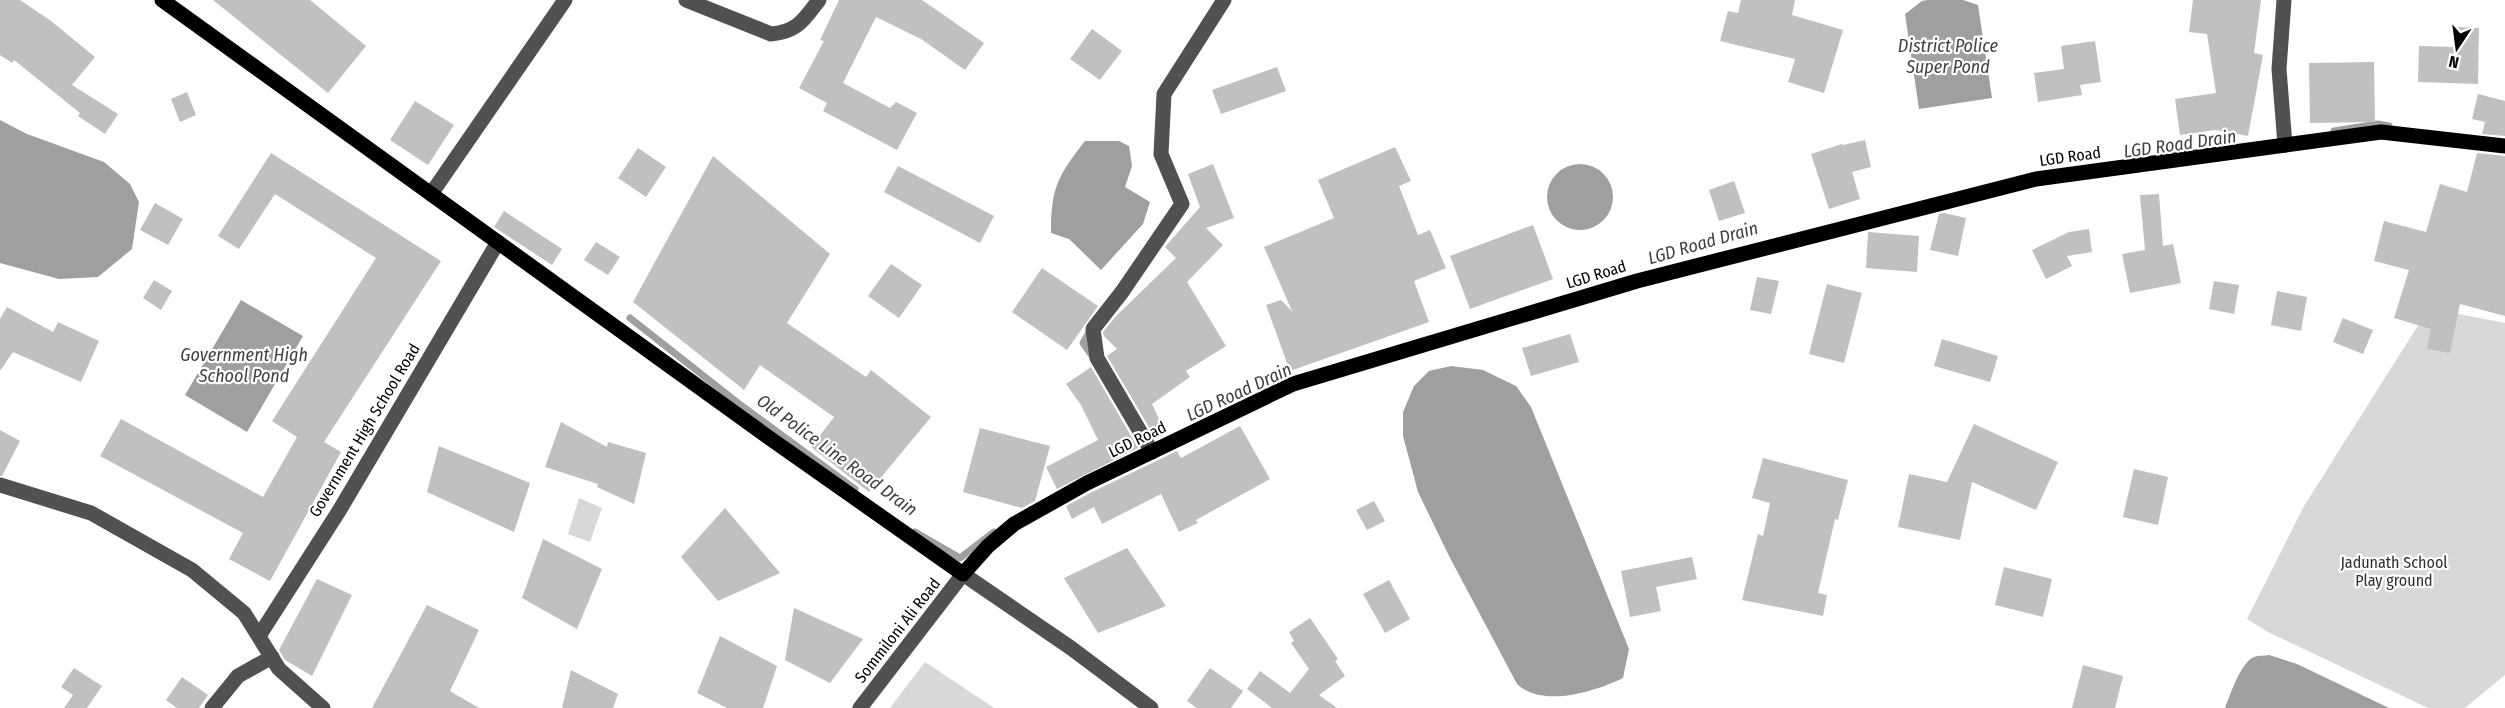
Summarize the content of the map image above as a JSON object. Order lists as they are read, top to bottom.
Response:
{
  "streets": {
    "main road": ["LGD Road"],
    "street": ["Government High School Road", "Sommiloni Ali Road"]
  },
  "crossings": [
    ["LGD Road", "Sommiloni Ali Road"]
  ],
  "water": [
    "District Police Super Pond",
    "LGD Road Drain",
    "Government High School Pond",
    "Old Police Line Road Drain"
  ],
  "parks": ["Jadunath School Play ground"],
  "north": "bottom"
}
